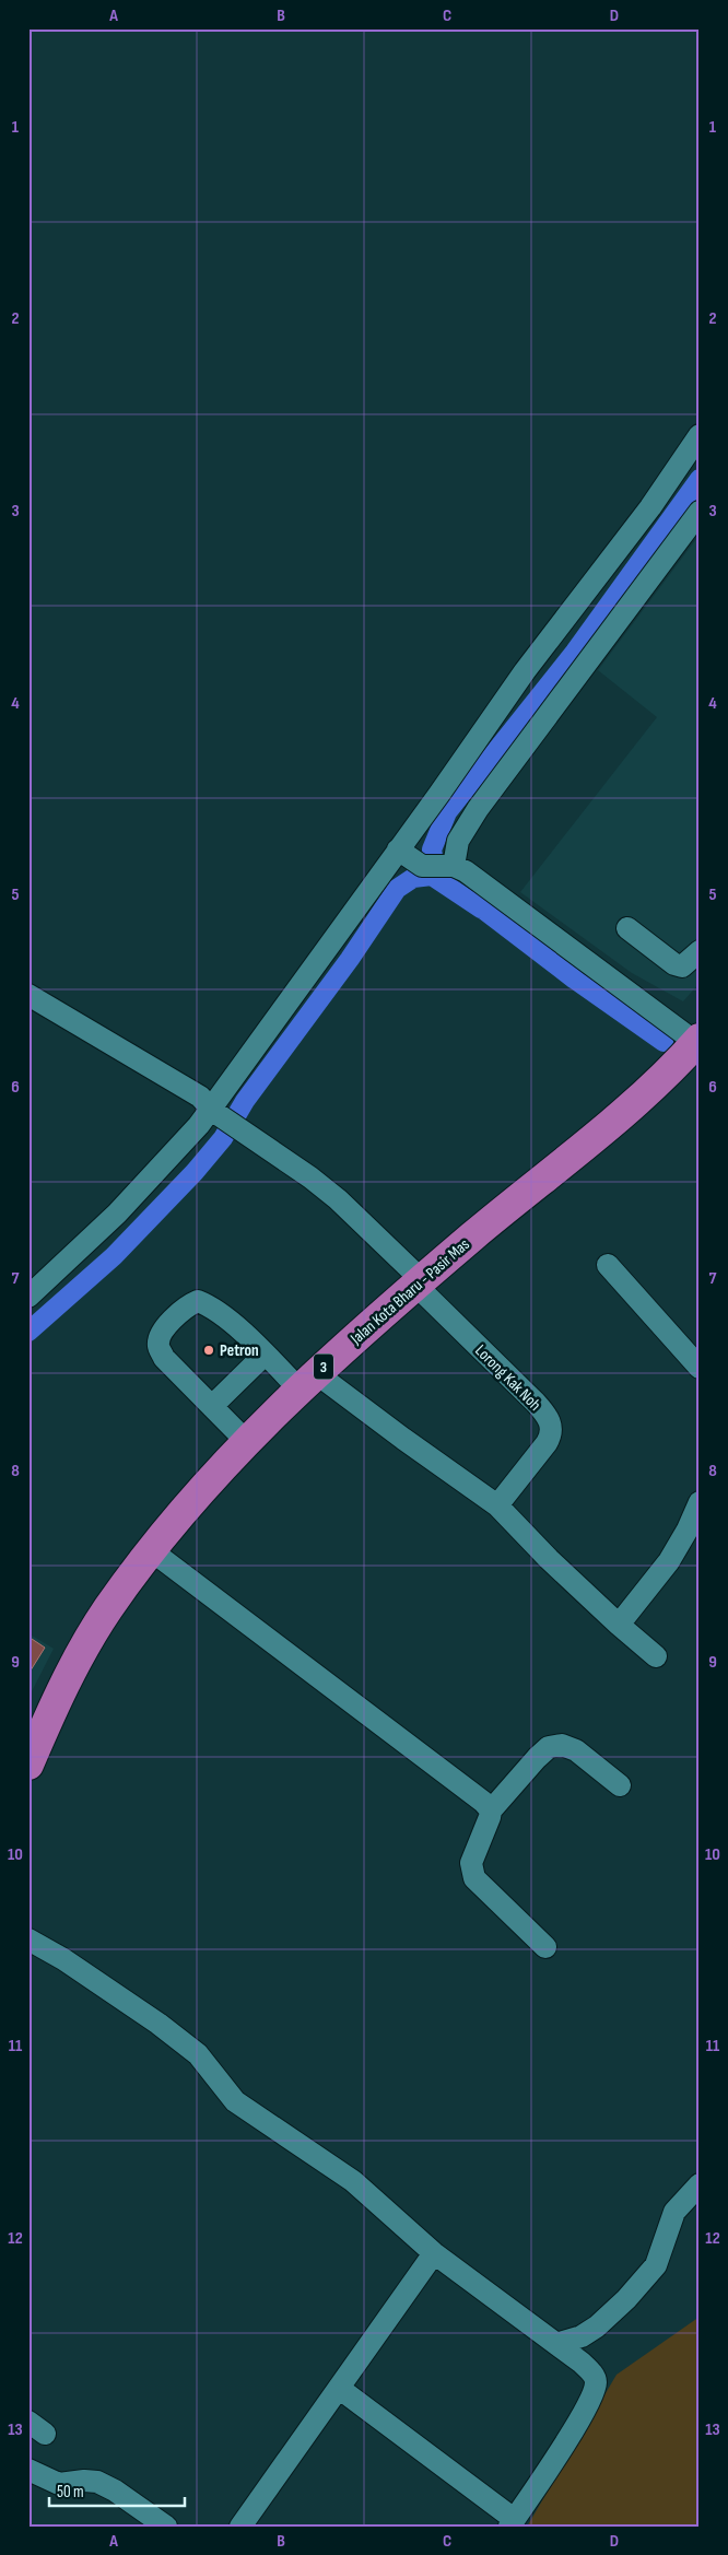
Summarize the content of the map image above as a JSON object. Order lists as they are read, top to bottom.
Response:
{
  "streets": {
    "highway": ["Jalan Kota Bharu - Pasir Mas", "3"],
    "street": ["Lorong Kak Noh"]
  },
  "crossings": [
    ["Jalan Kota Bharu - Pasir Mas", "Lorong Kak Noh"]
  ],
  "places": ["Petron"],
  "scale_bar": "50 m",
  "grid": {
    "columns": [
      "A",
      "B",
      "C",
      "D"
    ],
    "rows": [
      "1",
      "2",
      "3",
      "4",
      "5",
      "6",
      "7",
      "8",
      "9",
      "10",
      "11",
      "12",
      "13"
    ]
  }
}
